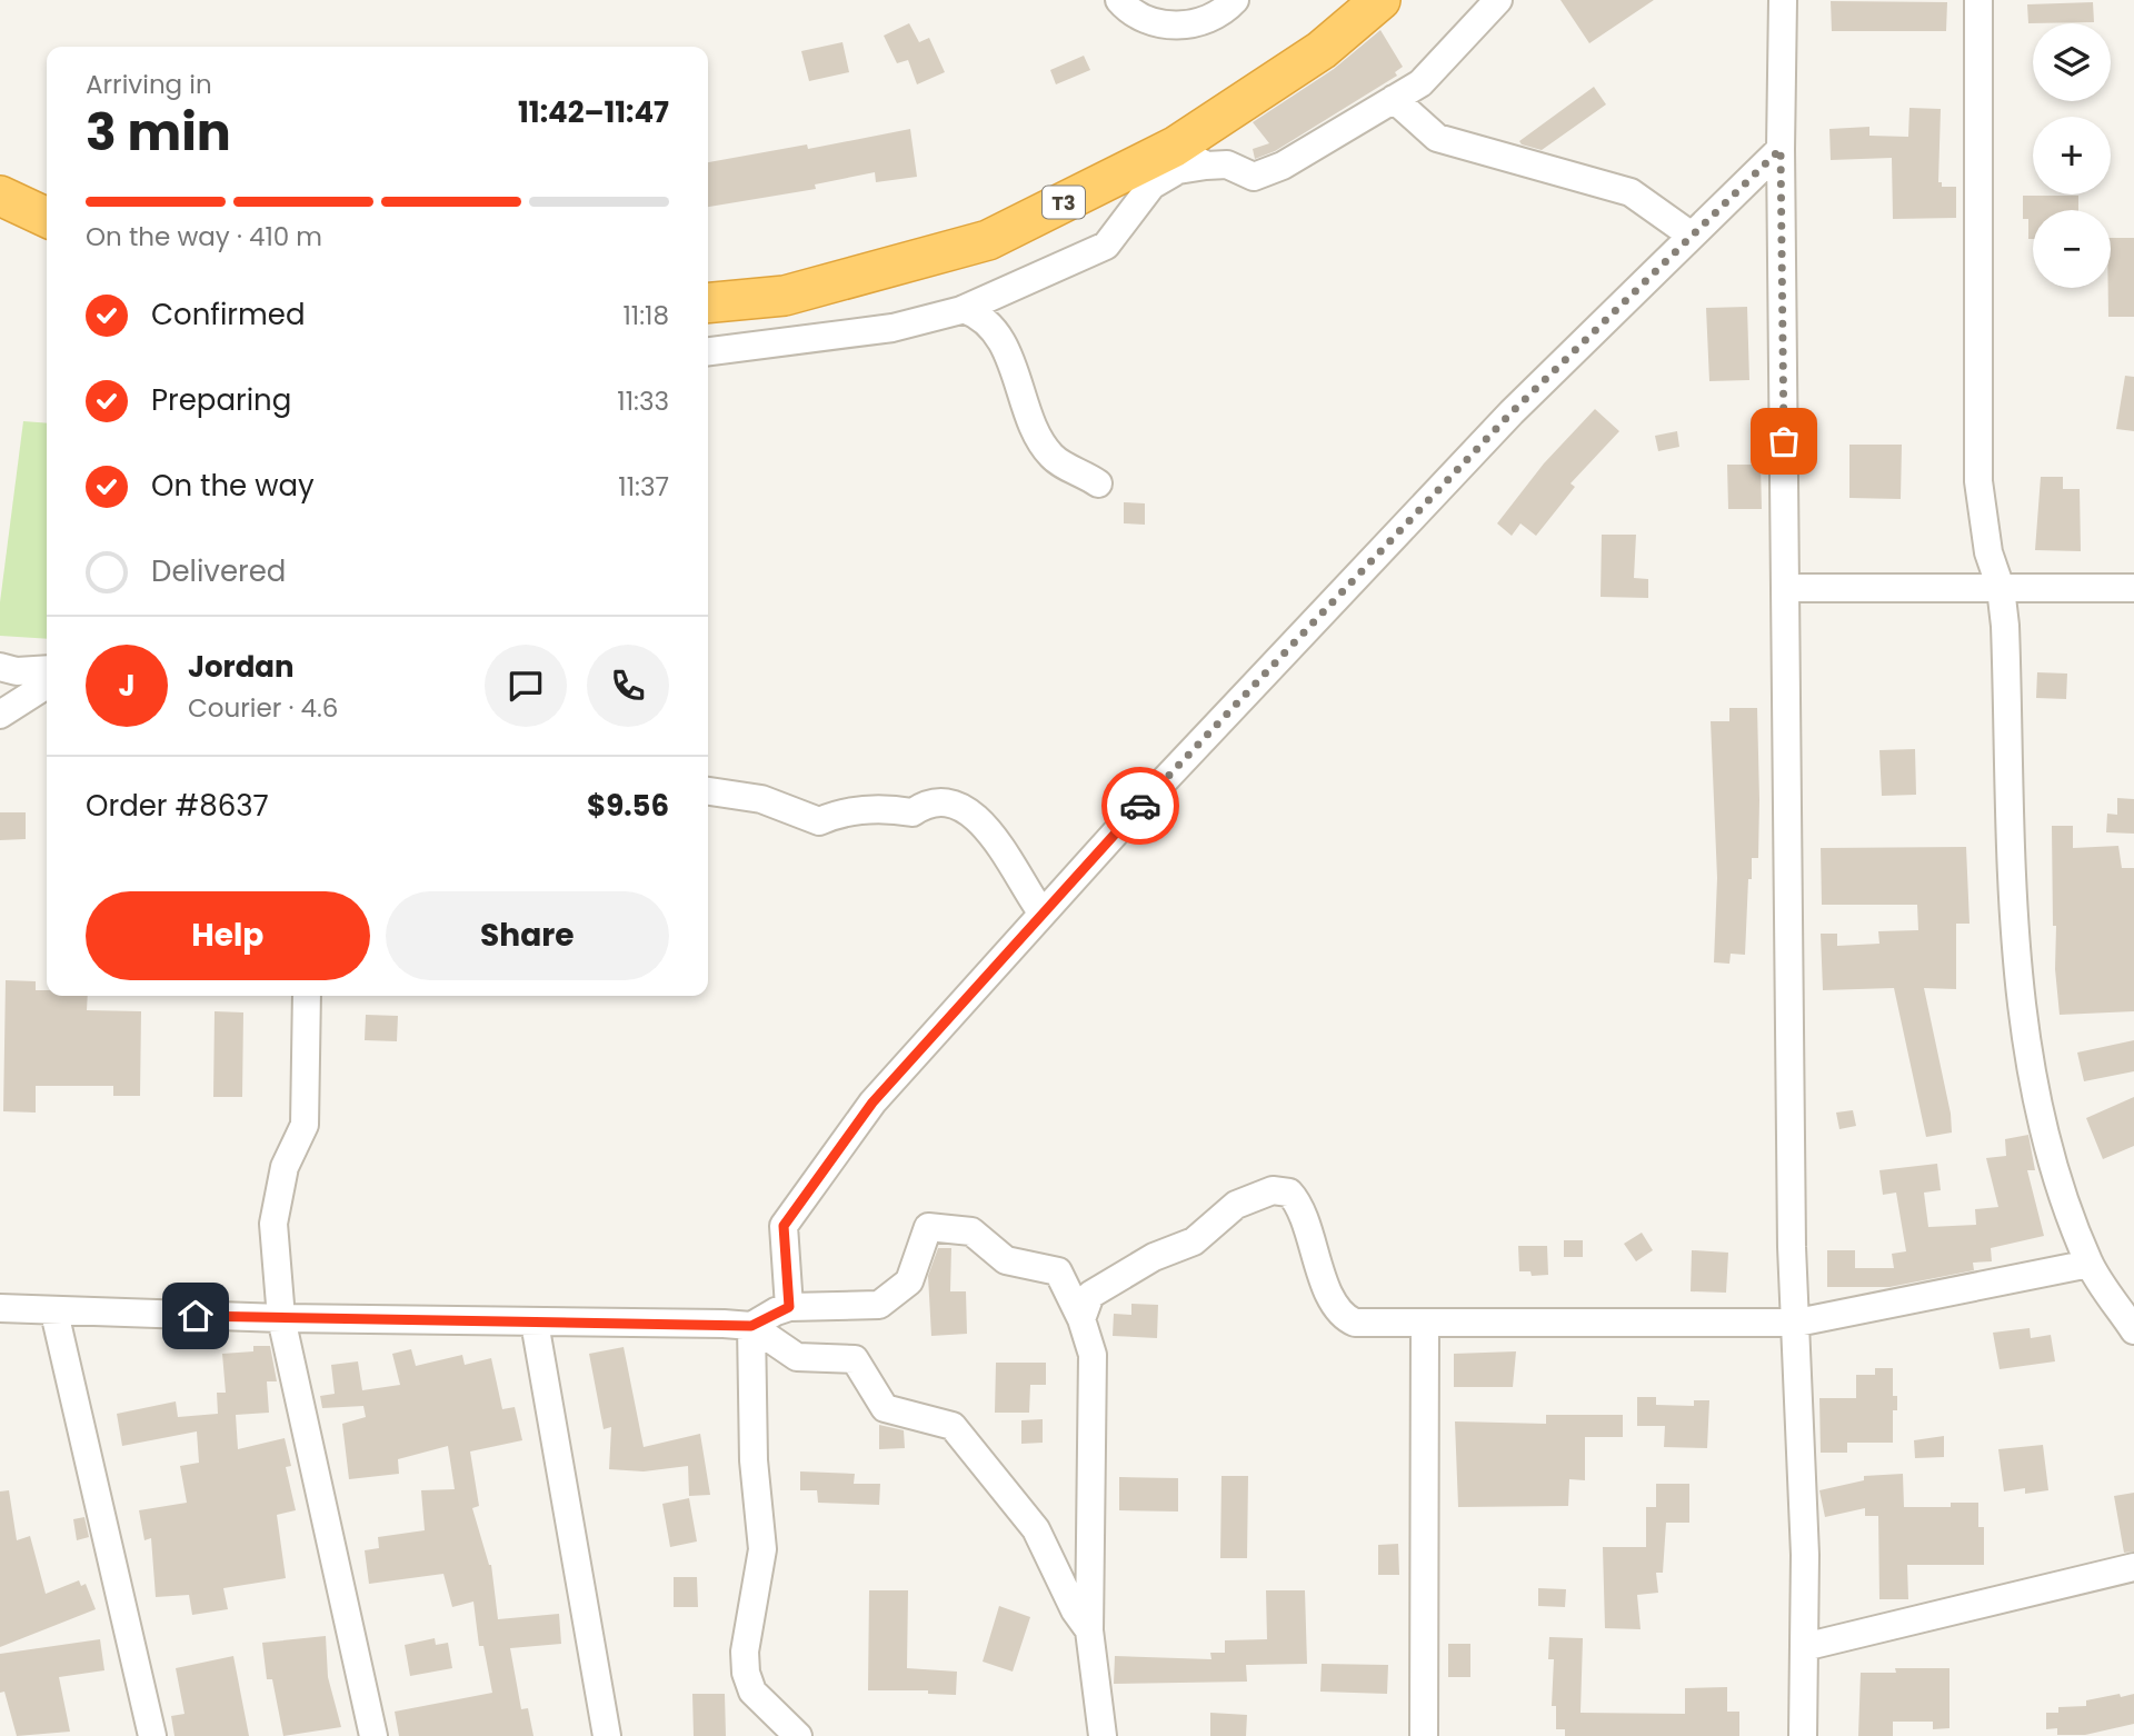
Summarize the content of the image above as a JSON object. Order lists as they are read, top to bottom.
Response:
{
  "streets": {
    "highway": ["T3"]
  },
  "page": {
    "map_buttons": ["+", "−"],
    "heading": ["3 min", "Arriving in", "11:42–11:47"],
    "panel": [
      "Jordan",
      "Courier · 4.6",
      "Order #8637",
      "$9.56"
    ],
    "bar": "On the way · 410 m",
    "list": [
      ["Confirmed", "11:18"],
      ["Preparing", "11:33"],
      ["On the way", "11:37"],
      "Delivered"
    ],
    "round": "J",
    "buttons": ["Help", "Share"]
  }
}
